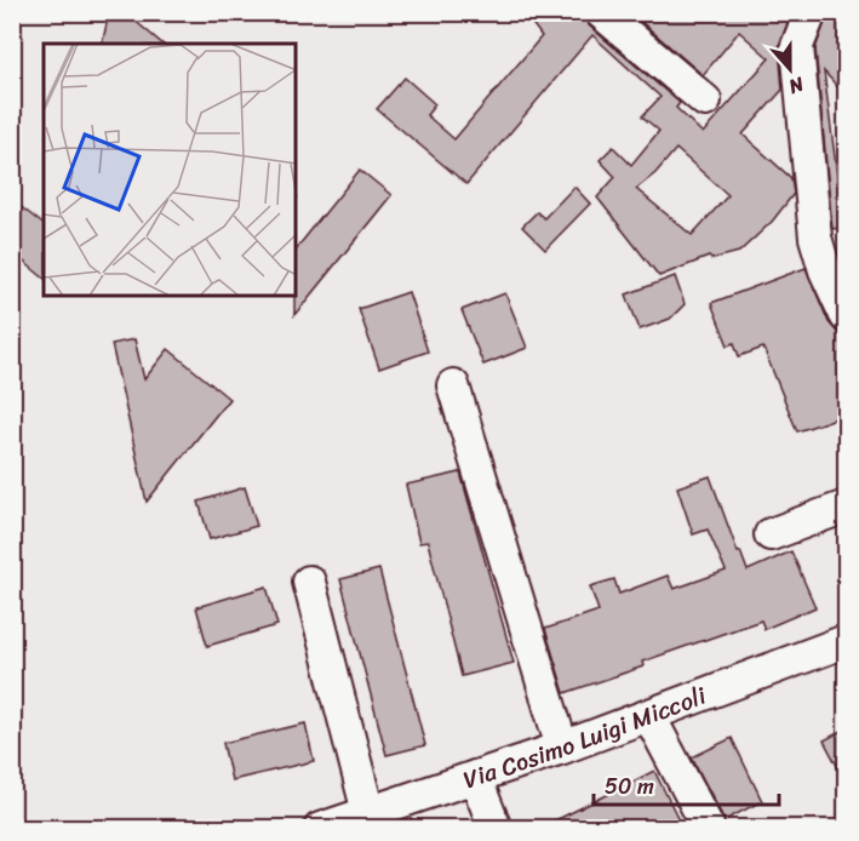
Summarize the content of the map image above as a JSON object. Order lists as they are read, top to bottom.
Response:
{
  "streets": {
    "street": ["Via Cosimo Luigi Miccoli"]
  },
  "scale_bar": "50 m",
  "north": "bottom"
}
